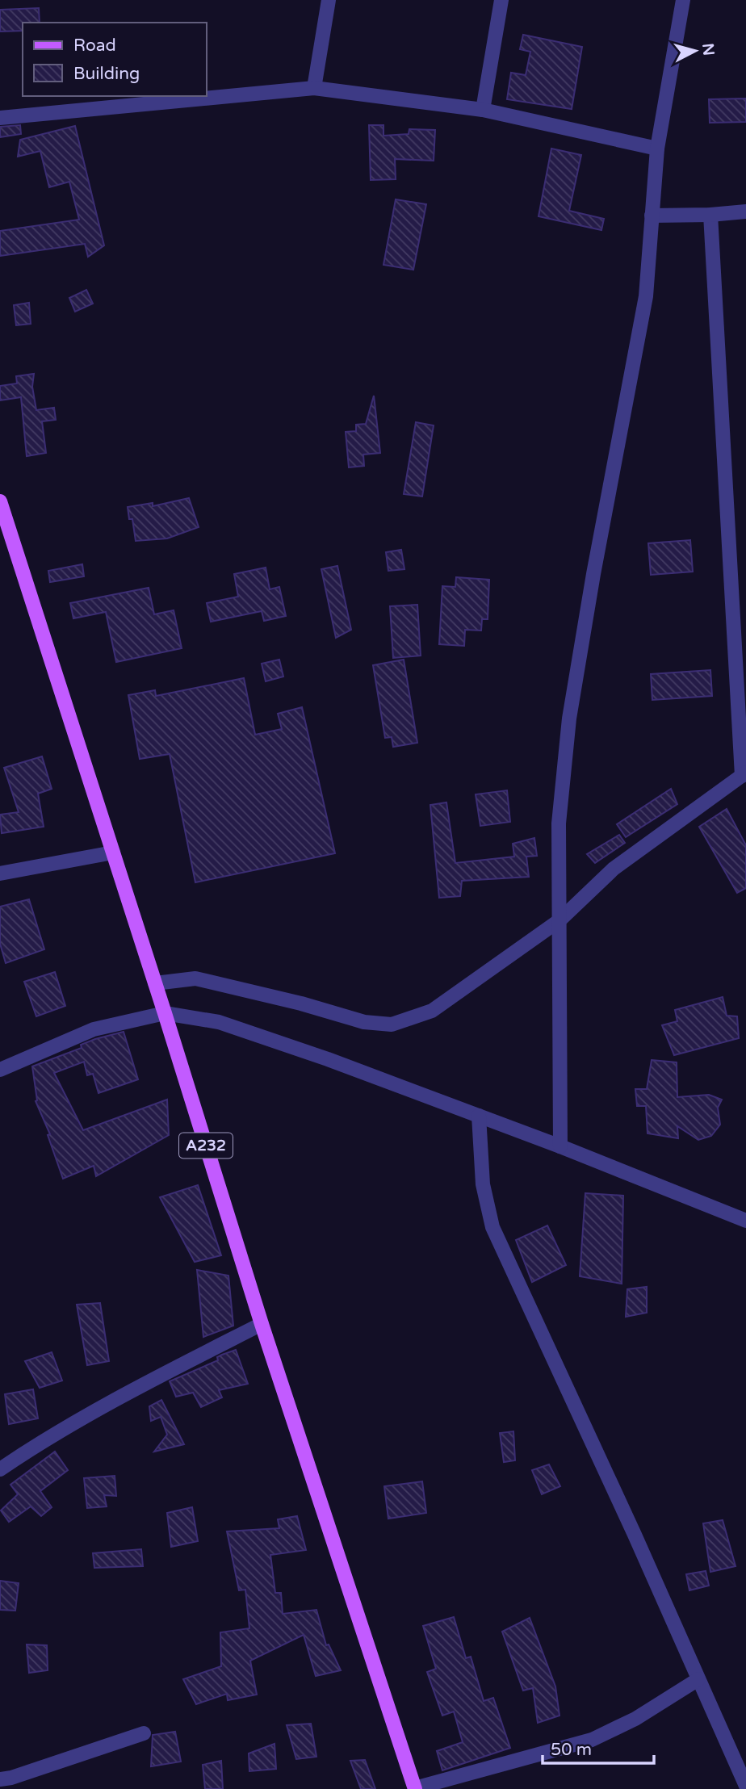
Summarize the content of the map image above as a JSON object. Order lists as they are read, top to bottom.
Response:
{
  "streets": {
    "main road": ["A232"]
  },
  "legend": ["Road", "Building"],
  "scale_bar": "50 m",
  "north": "right"
}
